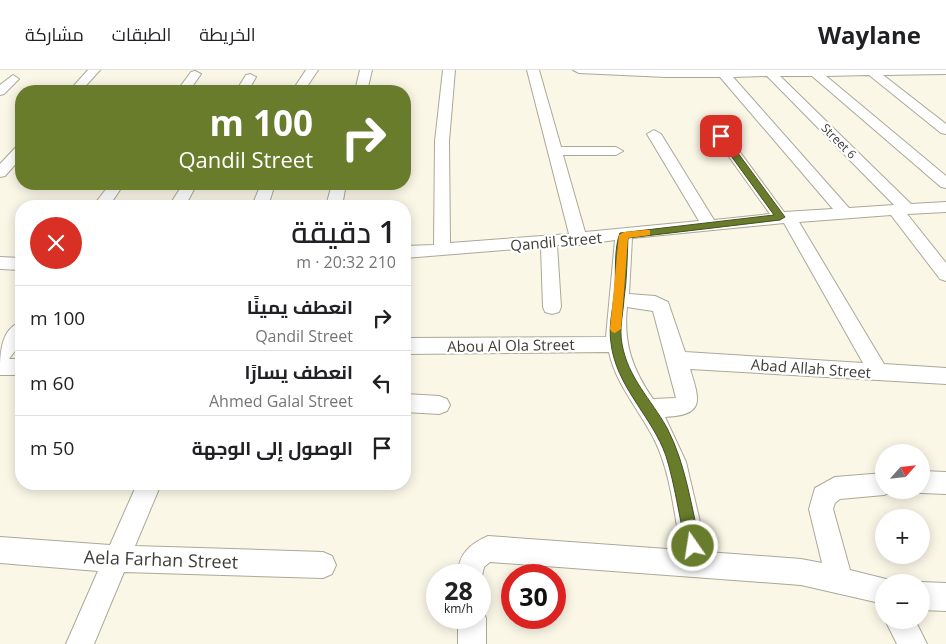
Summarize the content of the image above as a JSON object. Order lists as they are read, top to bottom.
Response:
{
  "streets": {
    "street": [
      "Street 6",
      "Qandil Street",
      "Abou Al Ola Street",
      "Abad Allah Street",
      "Aela Farhan Street"
    ]
  },
  "crossings": [
    ["Street 6", "Qandil Street"]
  ],
  "north": "top right",
  "page": {
    "header": "Waylane",
    "nav": ["الخريطة", "الطبقات", "مشاركة"],
    "turn": ["100 m", "Qandil Street"],
    "heading": ["1 دقيقة", "210 m · 20:32"],
    "list": [
      {
        "name": "انعطف يمينًا",
        "note": "Qandil Street",
        "value": "100 m"
      },
      {
        "name": "انعطف يسارًا",
        "note": "Ahmed Galal Street",
        "value": "60 m"
      },
      {
        "name": "الوصول إلى الوجهة",
        "value": "50 m"
      }
    ],
    "map_buttons": ["+", "−"],
    "speed": "28 km/h",
    "limit": "30"
  }
}
